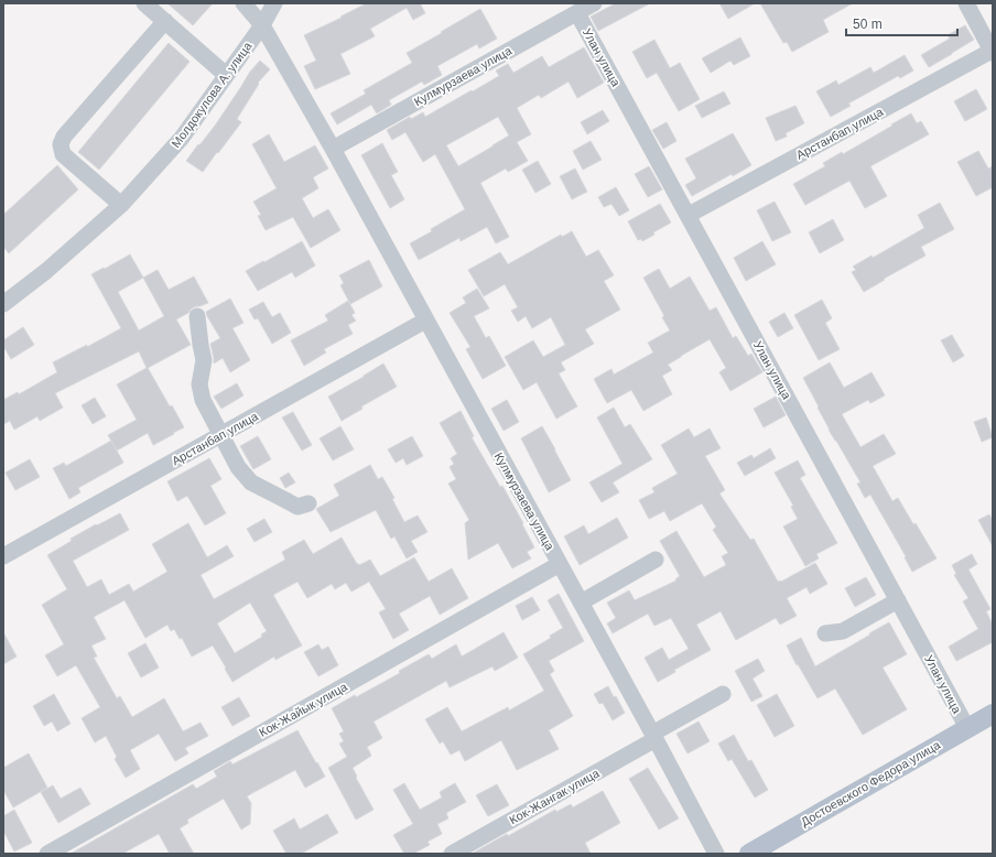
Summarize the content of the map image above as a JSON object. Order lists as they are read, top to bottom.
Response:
{
  "streets": {
    "main road": ["Достоевского Федора улица"],
    "street": [
      "Улан улица",
      "Кулмурзаева улица",
      "Молдокулова А. улица",
      "Арстанбап улица",
      "Кок-Жайык улица",
      "Кок-Жангак улица"
    ]
  },
  "crossings": [
    ["Улан улица", "Кулмурзаева улица"],
    ["Улан улица", "Арстанбап улица"],
    ["Улан улица", "Достоевского Федора улица"],
    ["Кулмурзаева улица", "Молдокулова А. улица"],
    ["Кулмурзаева улица", "Арстанбап улица"],
    ["Кулмурзаева улица", "Кок-Жайык улица"],
    ["Кулмурзаева улица", "Кок-Жангак улица"]
  ],
  "scale_bar": "50 m"
}
